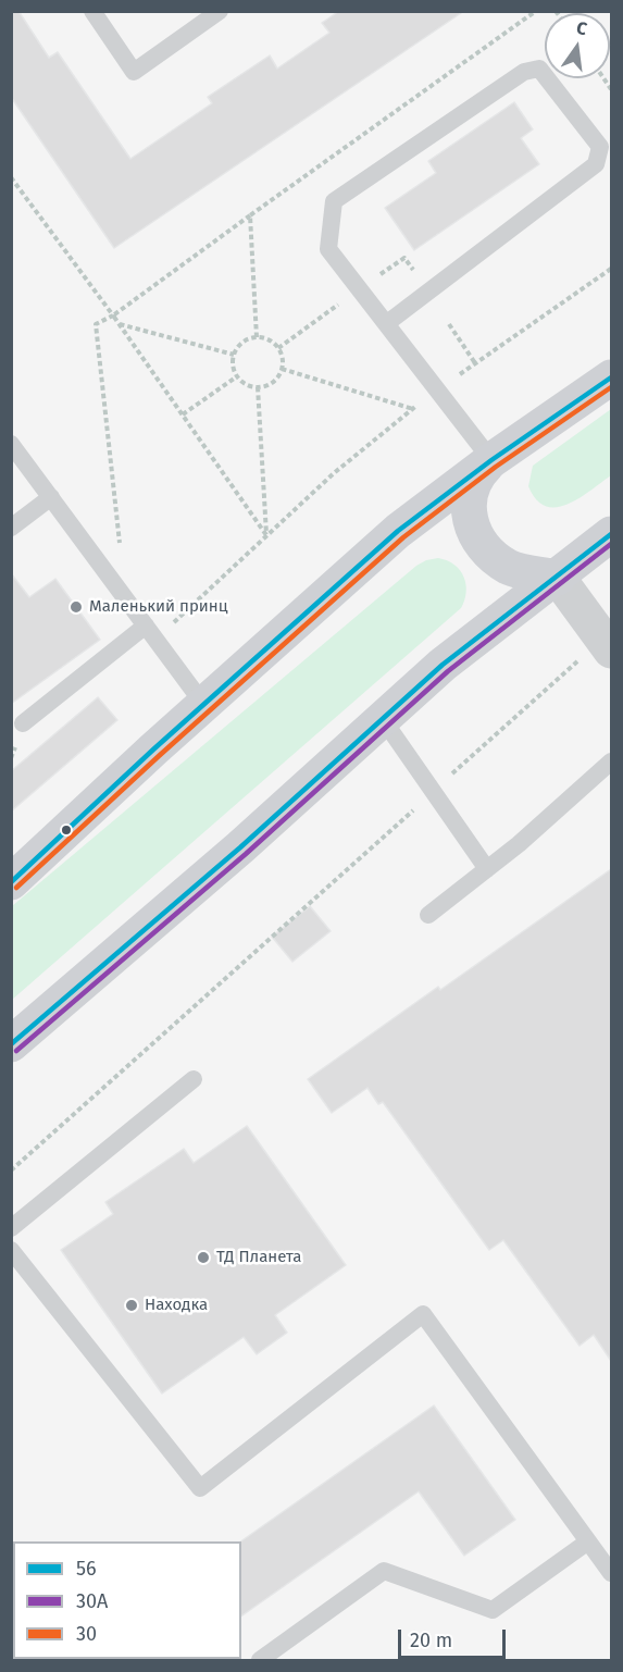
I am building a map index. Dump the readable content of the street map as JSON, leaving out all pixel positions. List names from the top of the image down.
{
  "places": ["Маленький принц", "ТД Планета", "Находка"],
  "lines": ["transit line 56", "transit line 30", "transit line 30А"],
  "legend": ["56", "30А", "30"],
  "scale_bar": "20 m",
  "north": "top"
}
